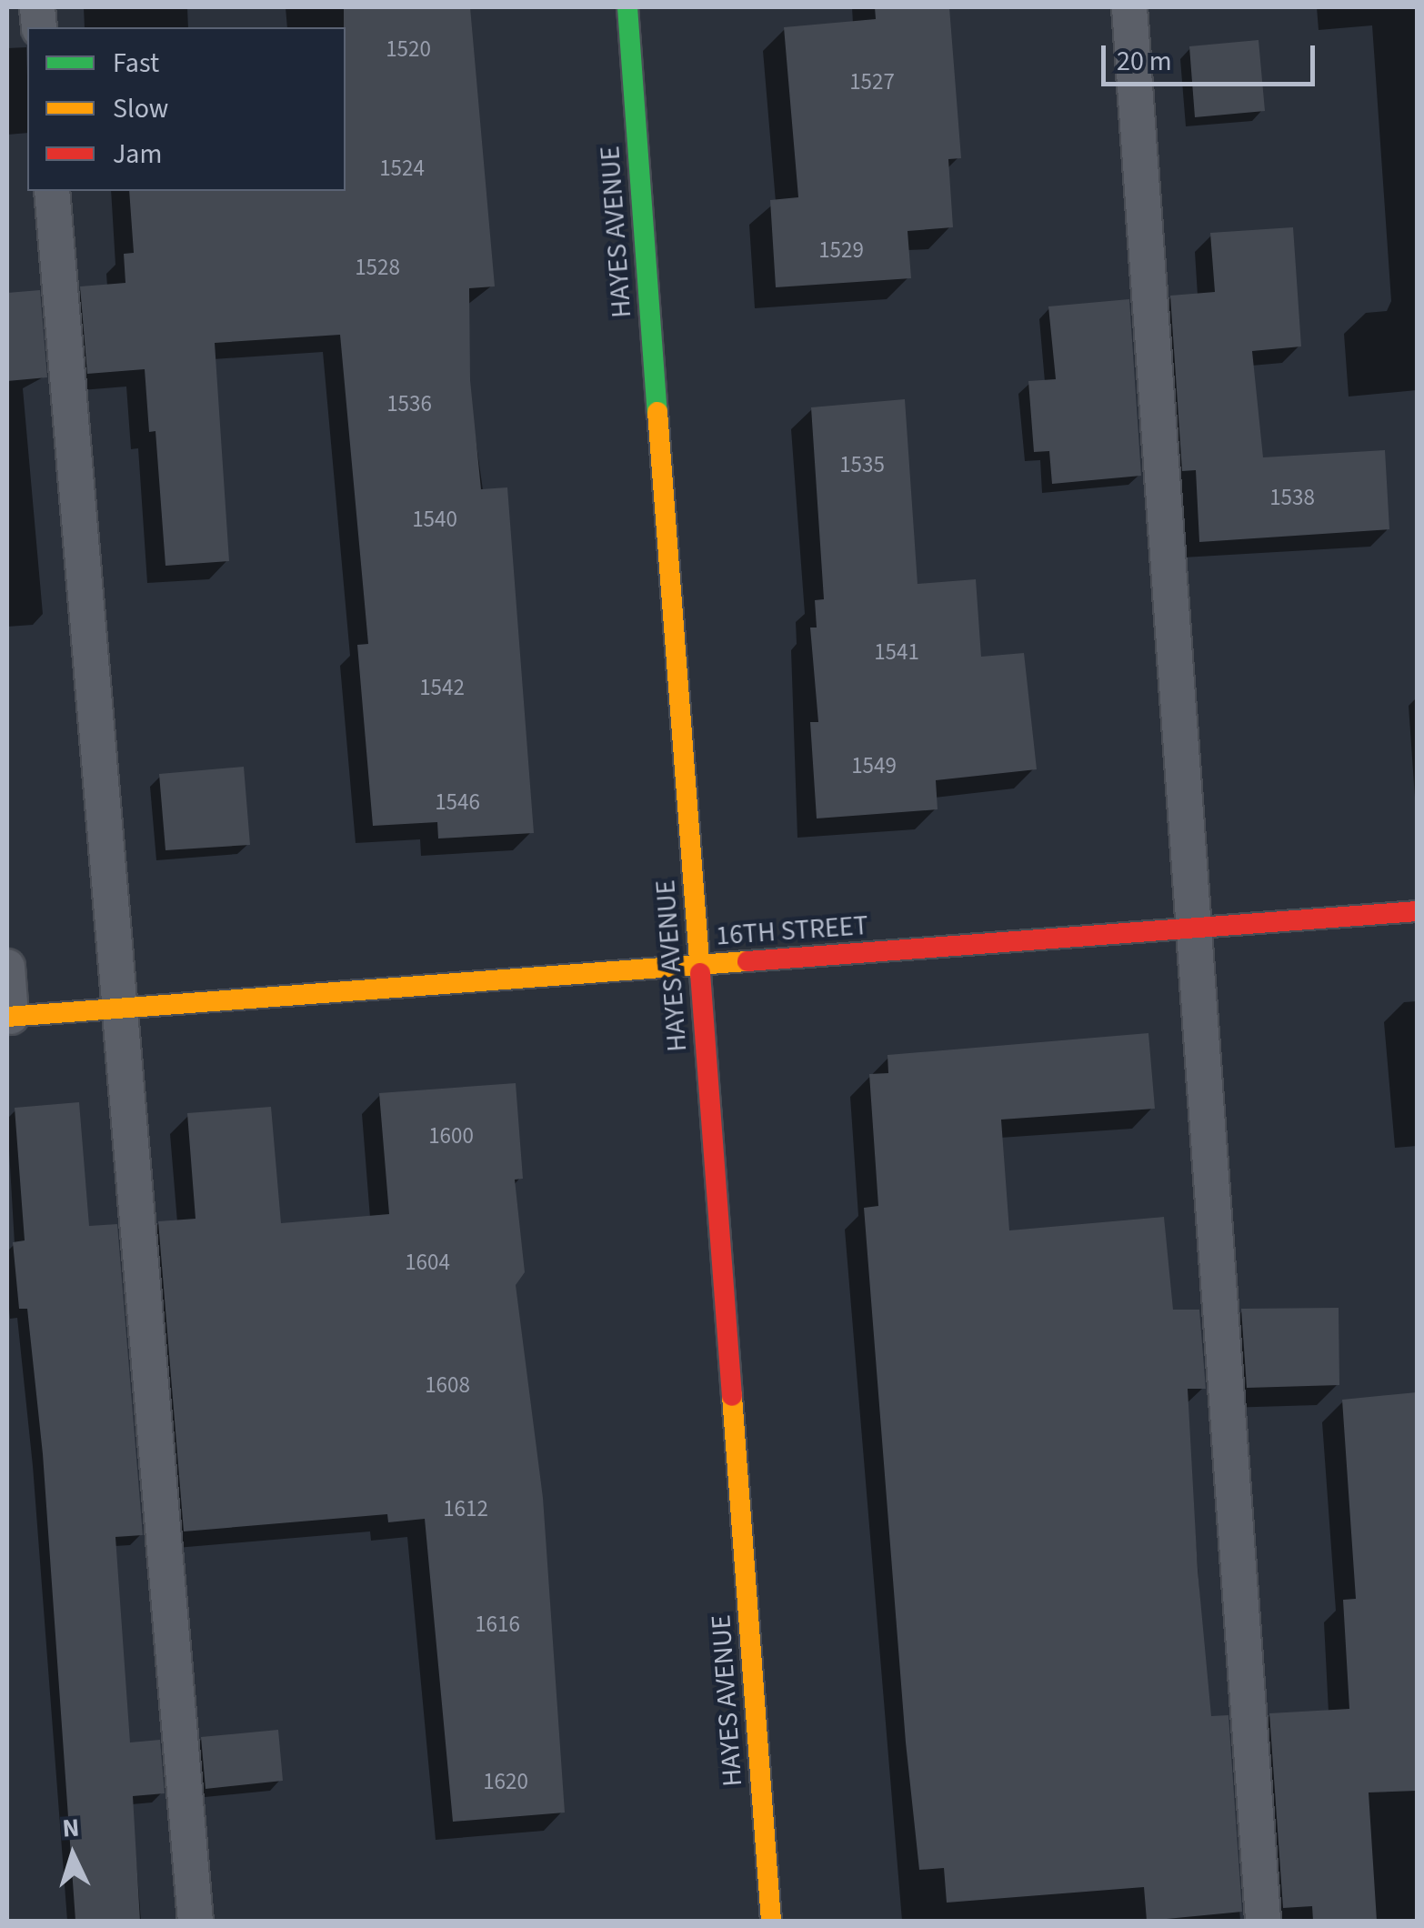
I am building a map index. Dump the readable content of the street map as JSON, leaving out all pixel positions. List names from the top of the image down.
{
  "streets": {
    "street": ["HAYES AVENUE", "16TH STREET"]
  },
  "crossings": [
    ["HAYES AVENUE", "16TH STREET"]
  ],
  "house_numbers": [
    "1520",
    "1527",
    "1524",
    "1529",
    "1528",
    "1536",
    "1535",
    "1538",
    "1540",
    "1541",
    "1542",
    "1549",
    "1546",
    "1600",
    "1604",
    "1608",
    "1612",
    "1616",
    "1620"
  ],
  "legend": ["Fast", "Slow", "Jam"],
  "scale_bar": "20 m",
  "north": "top"
}
